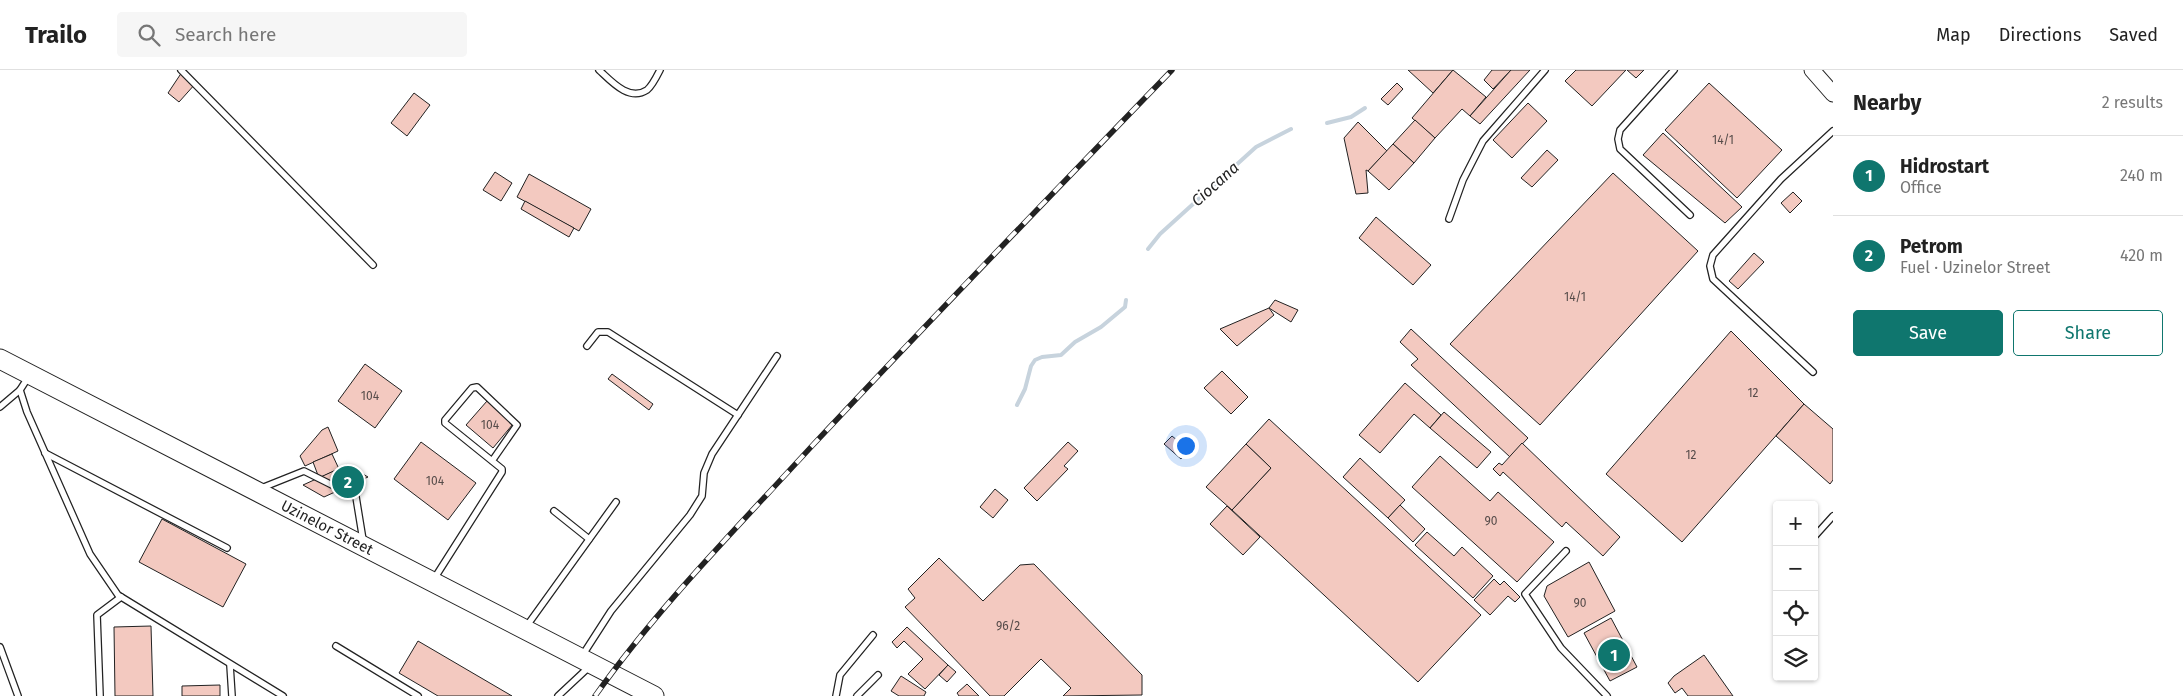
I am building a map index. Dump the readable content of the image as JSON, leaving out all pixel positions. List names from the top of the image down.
{
  "streets": {
    "main road": ["Uzinelor Street"]
  },
  "water": ["Ciocana"],
  "house_numbers": [
    "14/1",
    "14/1",
    "12",
    "104",
    "104",
    "12",
    "104",
    "90",
    "90",
    "96/2"
  ],
  "page": {
    "header": "Trailo",
    "search": "Search here",
    "nav": ["Map", "Directions", "Saved"],
    "heading": ["Nearby", "2 results"],
    "list": [
      {
        "mark": "1",
        "name": "Hidrostart",
        "note": "Office",
        "value": "240 m"
      },
      {
        "mark": "2",
        "name": "Petrom",
        "note": "Fuel · Uzinelor Street",
        "value": "420 m"
      }
    ],
    "buttons": ["Save", "Share"],
    "pins": ["2", "1"],
    "map_buttons": ["+", "−"]
  }
}
